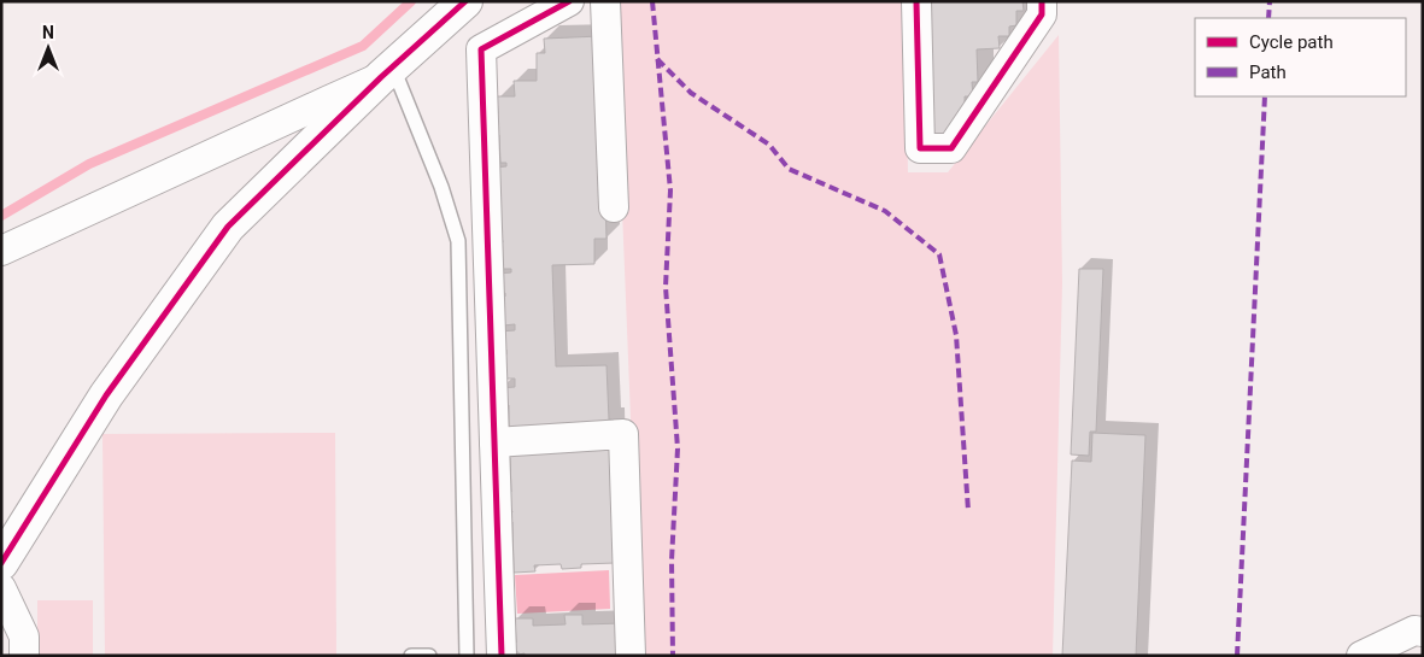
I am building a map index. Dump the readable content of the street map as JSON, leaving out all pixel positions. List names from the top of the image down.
{
  "legend": ["Cycle path", "Path"],
  "north": "top"
}
